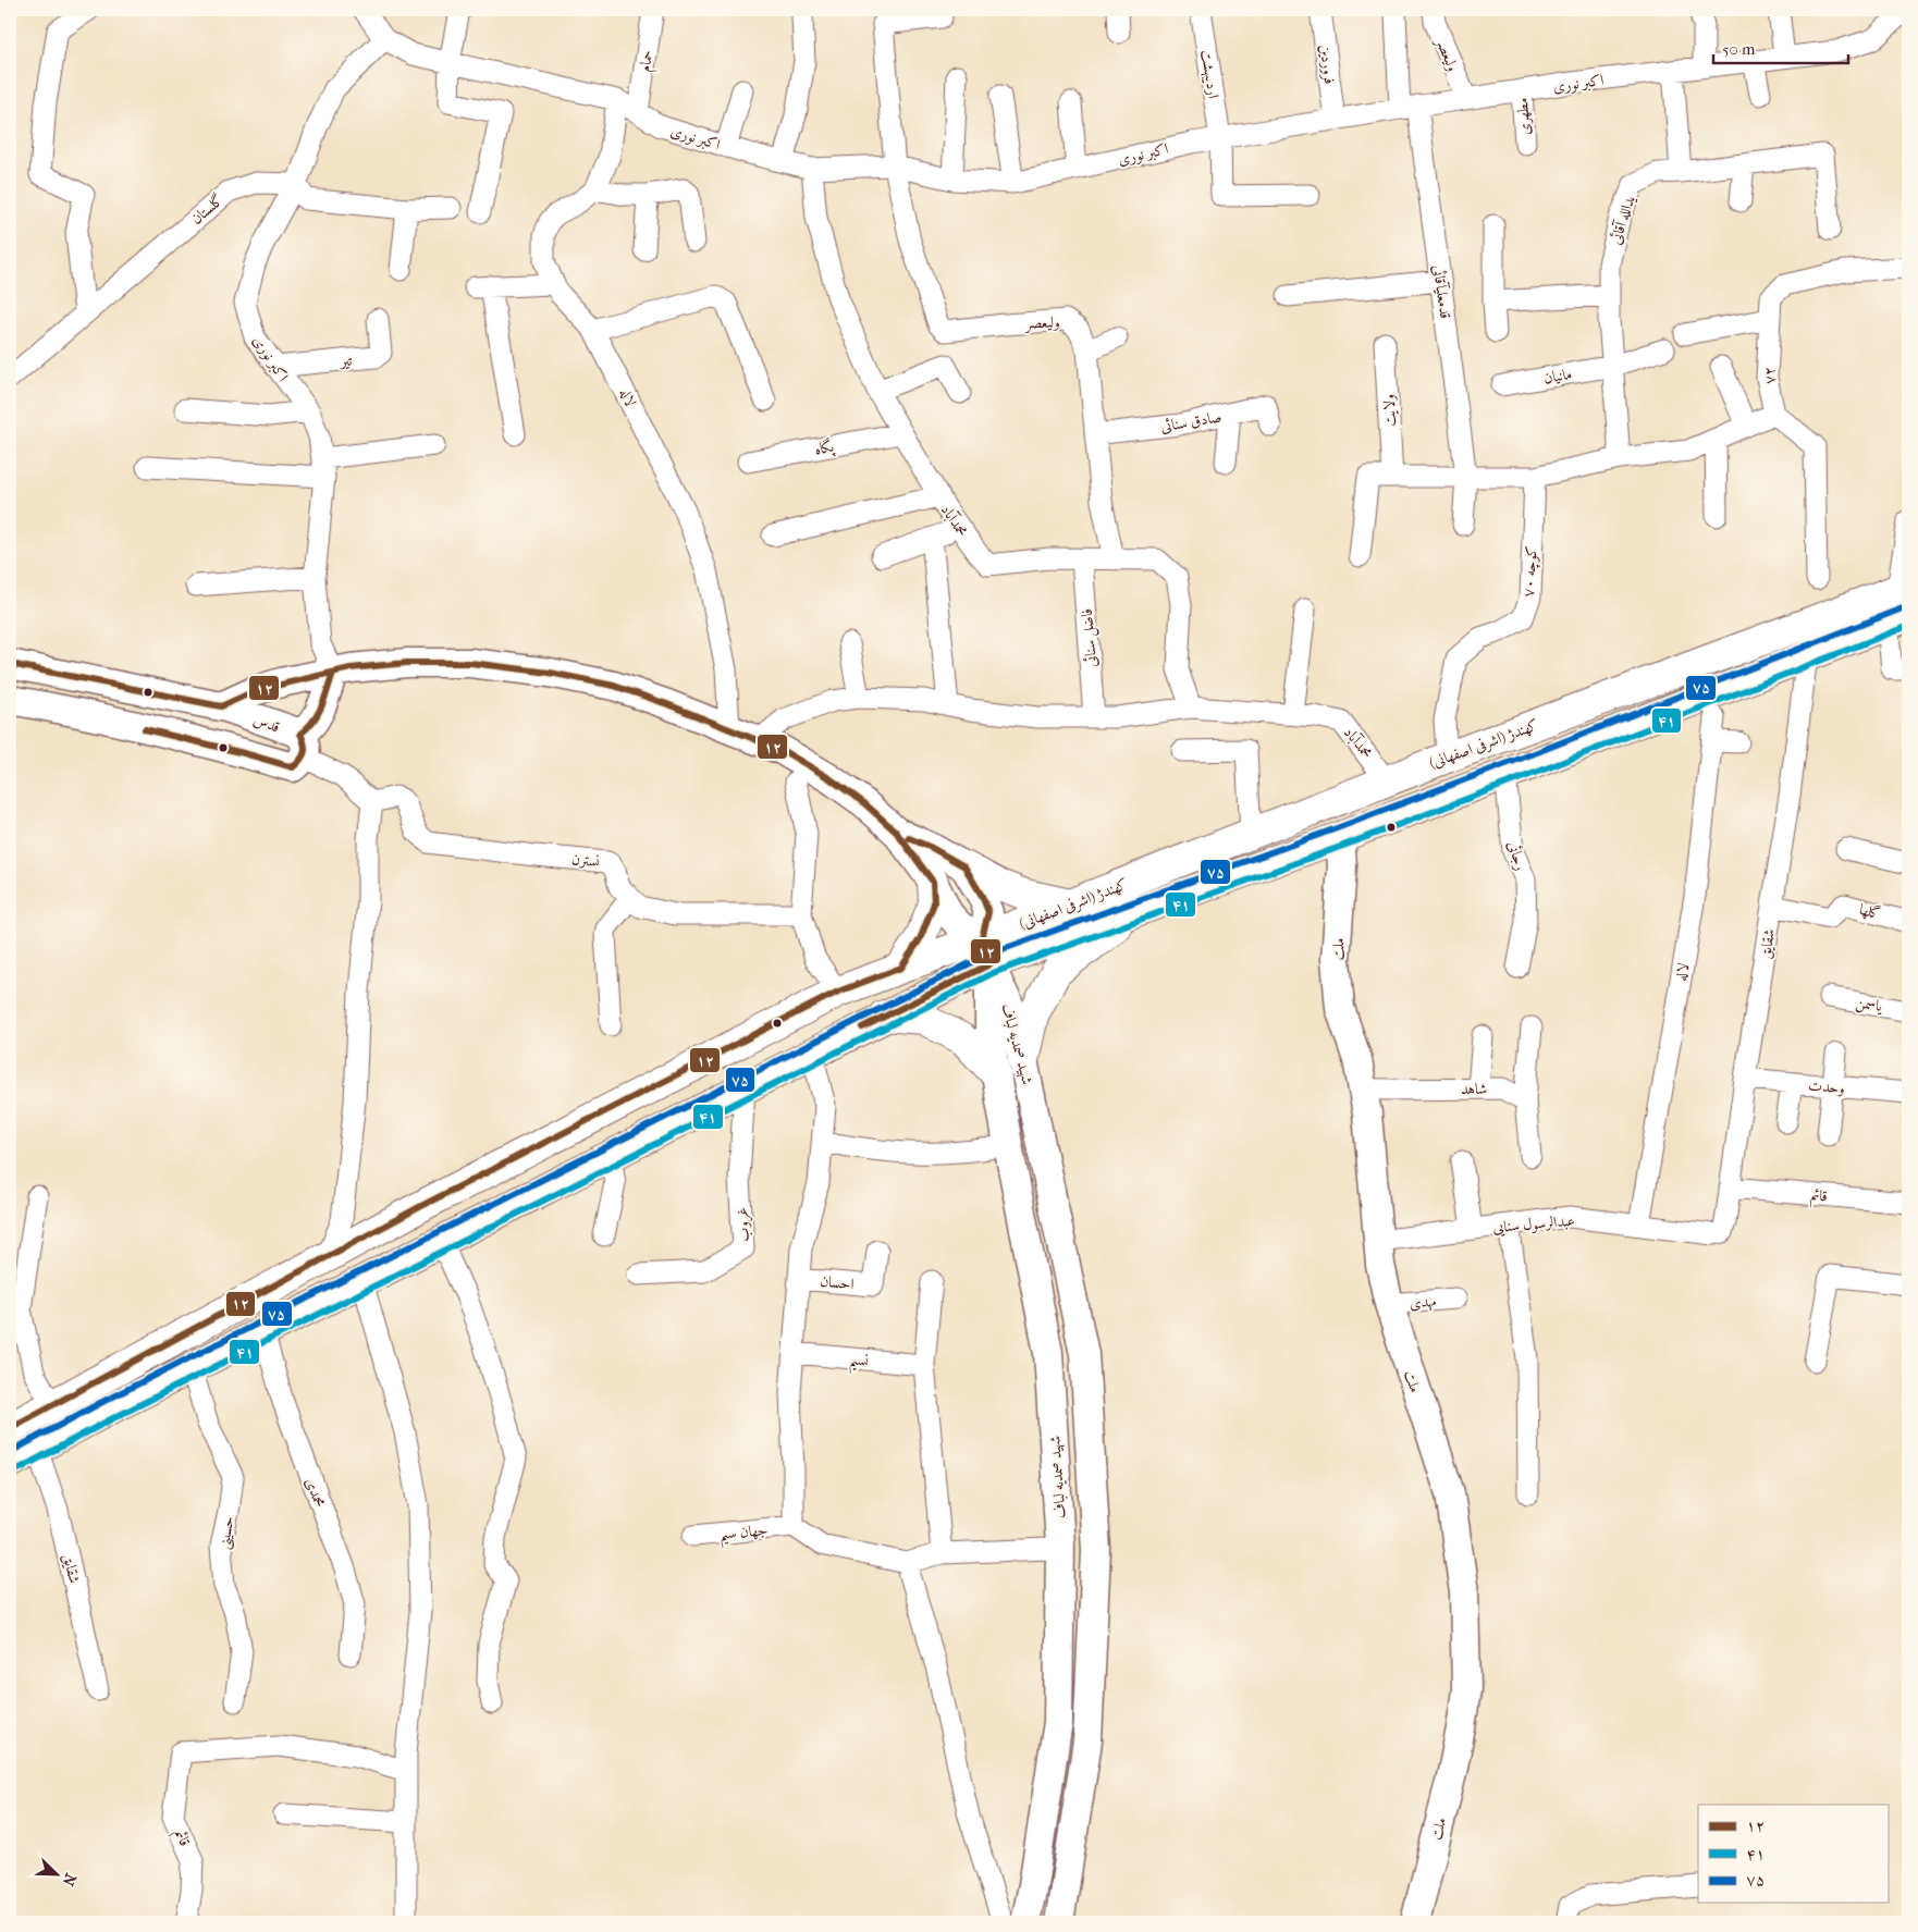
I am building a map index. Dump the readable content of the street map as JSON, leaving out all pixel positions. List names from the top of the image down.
{
  "streets": {
    "main road": [
      "قدس",
      "کهندژ (اشرفی اصفهانی)",
      "ملت",
      "شهید صمدیه لباف"
    ],
    "street": [
      "ولیعصر",
      "حمام",
      "فروردین",
      "اردیبهشت",
      "اکبر نوری",
      "مطهری",
      "گلستان",
      "یدالله آقائی",
      "قدمعلیآقائی",
      "تیر",
      "مانیان",
      "۷۲",
      "لاله",
      "ولایت",
      "صادق سنائی",
      "پگاه",
      "محمدآباد",
      "کوچه ۷۰",
      "فاضل سنائی",
      "رجائی",
      "نسترن",
      "گلها",
      "شقایق",
      "یاسمن",
      "وحدت",
      "شاهد",
      "قائم",
      "عبدالرسول سنایی",
      "غروب",
      "احسان",
      "مهدی",
      "نسیم",
      "محمدی",
      "جهان سیم",
      "حسینی"
    ]
  },
  "crossings": [
    ["ولیعصر", "اکبر نوری"],
    ["ولیعصر", "صادق سنائی"],
    ["ولیعصر", "محمدآباد"],
    ["حمام", "اکبر نوری"],
    ["فروردین", "اکبر نوری"],
    ["اردیبهشت", "اکبر نوری"],
    ["اکبر نوری", "مطهری"],
    ["اکبر نوری", "گلستان"],
    ["اکبر نوری", "قدمعلیآقائی"],
    ["اکبر نوری", "تیر"],
    ["اکبر نوری", "لاله"],
    ["اکبر نوری", "محمدآباد"],
    ["یدالله آقائی", "مانیان"],
    ["لاله", "عبدالرسول سنایی"],
    ["پگاه", "محمدآباد"],
    ["محمدآباد", "فاضل سنائی"],
    ["محمدآباد", "کهندژ (اشرفی اصفهانی)"],
    ["کوچه ۷۰", "کهندژ (اشرفی اصفهانی)"],
    ["کهندژ (اشرفی اصفهانی)", "رجائی"],
    ["کهندژ (اشرفی اصفهانی)", "شقایق"],
    ["کهندژ (اشرفی اصفهانی)", "ملت"],
    ["کهندژ (اشرفی اصفهانی)", "شهید صمدیه لباف"],
    ["کهندژ (اشرفی اصفهانی)", "غروب"],
    ["کهندژ (اشرفی اصفهانی)", "محمدی"],
    ["کهندژ (اشرفی اصفهانی)", "حسینی"],
    ["گلها", "شقایق"],
    ["شقایق", "وحدت"],
    ["شقایق", "قائم"],
    ["شقایق", "عبدالرسول سنایی"],
    ["ملت", "شاهد"],
    ["ملت", "عبدالرسول سنایی"],
    ["ملت", "مهدی"]
  ],
  "lines": ["transit line ۷۵", "transit line ۴۱", "transit line ۱۲"],
  "legend": ["۱۲", "۴۱", "۷۵"],
  "scale_bar": "50 m",
  "north": "bottom right"
}
